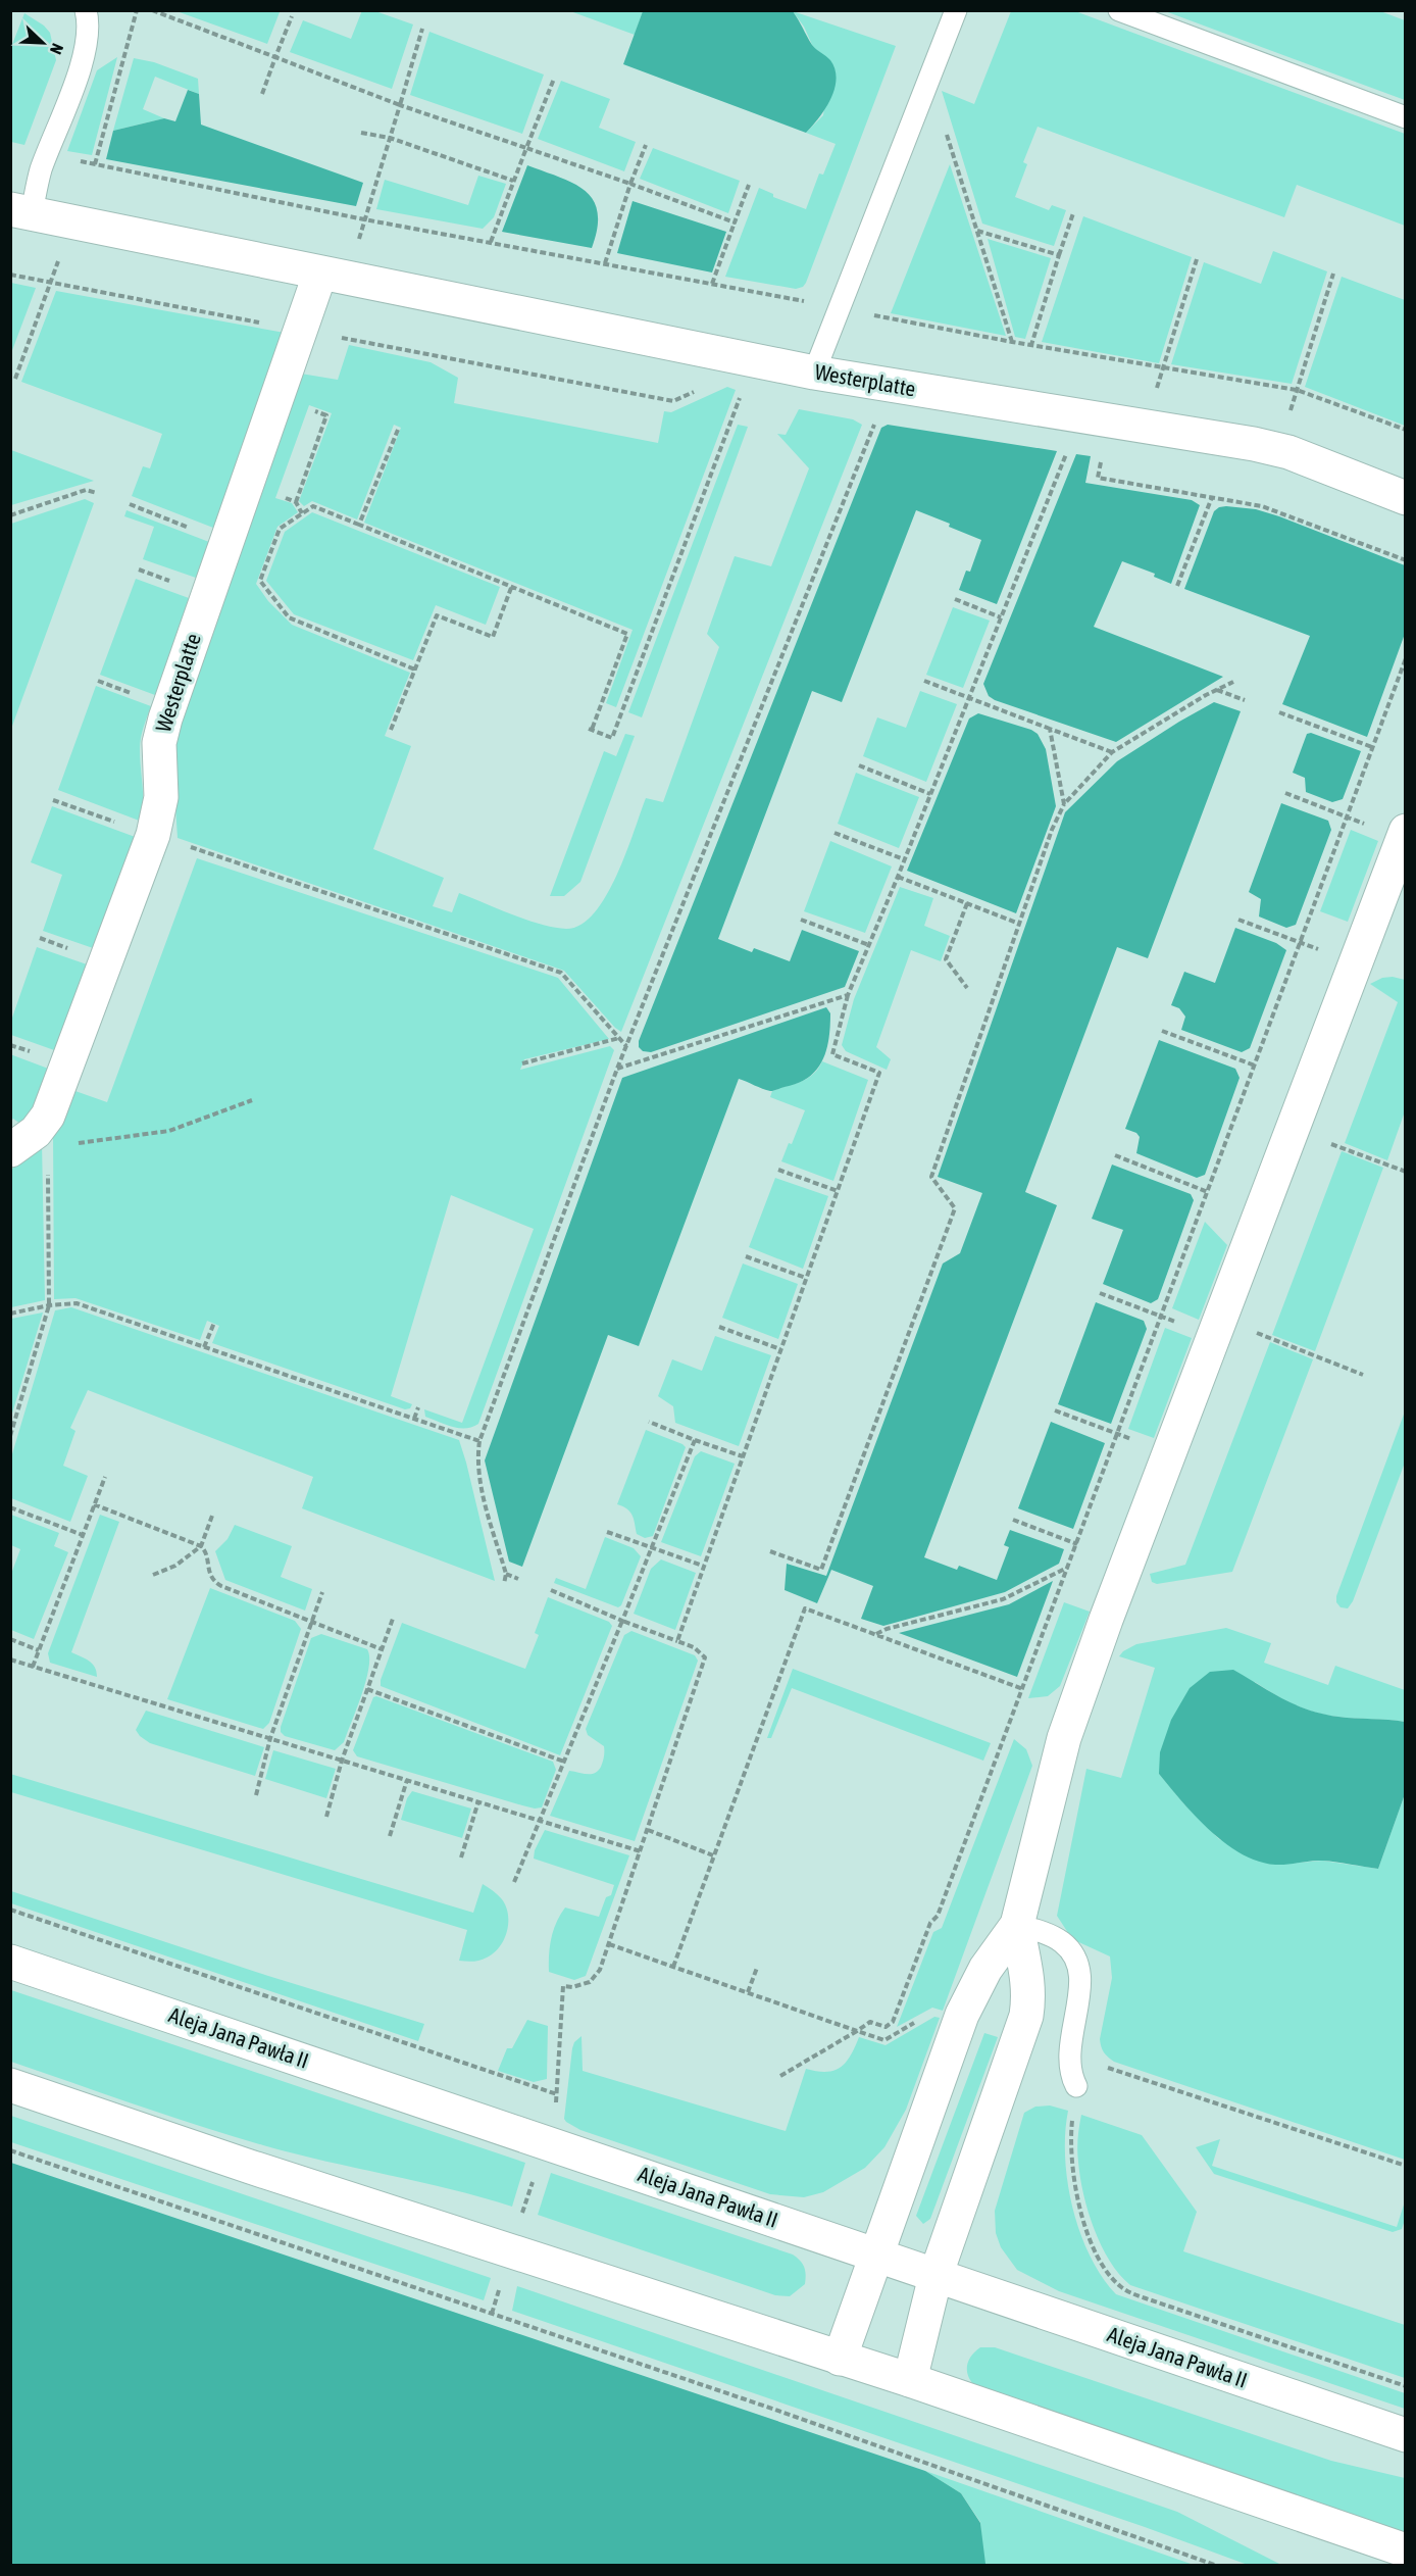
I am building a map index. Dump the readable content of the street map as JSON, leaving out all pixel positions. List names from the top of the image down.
{
  "streets": {
    "street": ["Westerplatte", "Aleja Jana Pawła II"]
  },
  "north": "bottom right"
}
